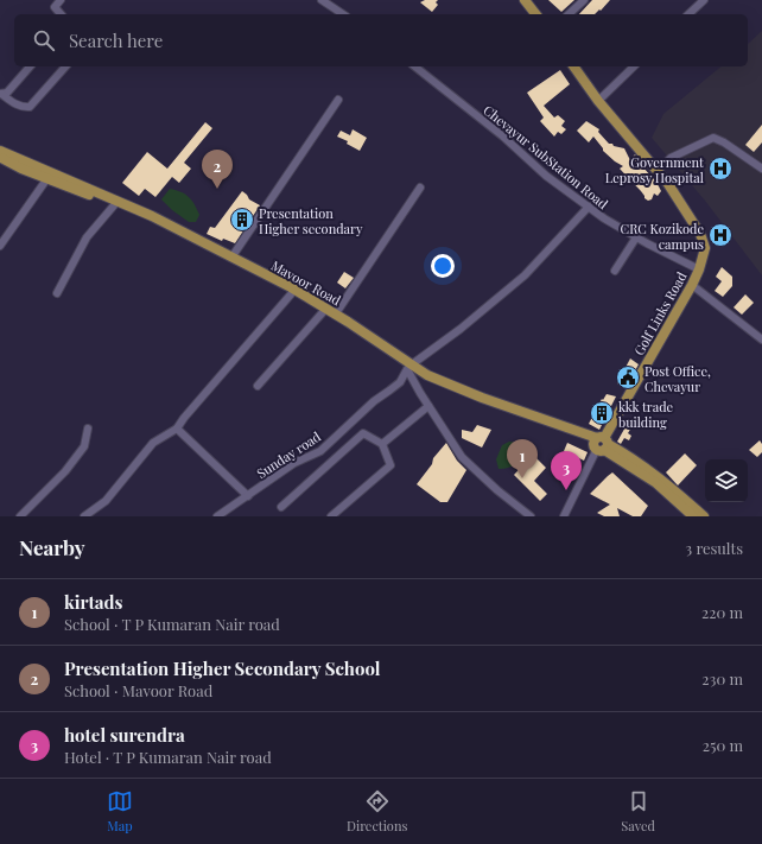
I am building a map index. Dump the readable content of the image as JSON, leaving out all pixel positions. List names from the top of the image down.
{
  "streets": {
    "main road": ["Mavoor Road", "Golf Links Road"],
    "street": ["Chevayur SubStation Road", "Sunday road"]
  },
  "crossings": [
    ["Chevayur SubStation Road", "Golf Links Road"],
    ["Chevayur SubStation Road", "Sunday road"],
    ["Mavoor Road", "Golf Links Road"],
    ["Mavoor Road", "Sunday road"]
  ],
  "places": {
    "hospital": ["Government Leprosy Hospital", "CRC Kozikode campus"],
    "building": ["Presentation Higher secondary", "kkk trade building"],
    "public building": ["Post Office, Chevayur"]
  },
  "page": {
    "search": "Search here",
    "pins": ["2", "1", "3"],
    "heading": ["Nearby", "3 results"],
    "list": [
      {
        "mark": "1",
        "name": "kirtads",
        "note": "School · T P Kumaran Nair road",
        "value": "220 m"
      },
      {
        "mark": "2",
        "name": "Presentation Higher Secondary School",
        "note": "School · Mavoor Road",
        "value": "230 m"
      },
      {
        "mark": "3",
        "name": "hotel surendra",
        "note": "Hotel · T P Kumaran Nair road",
        "value": "250 m"
      }
    ],
    "nav": ["Map", "Directions", "Saved"]
  }
}
